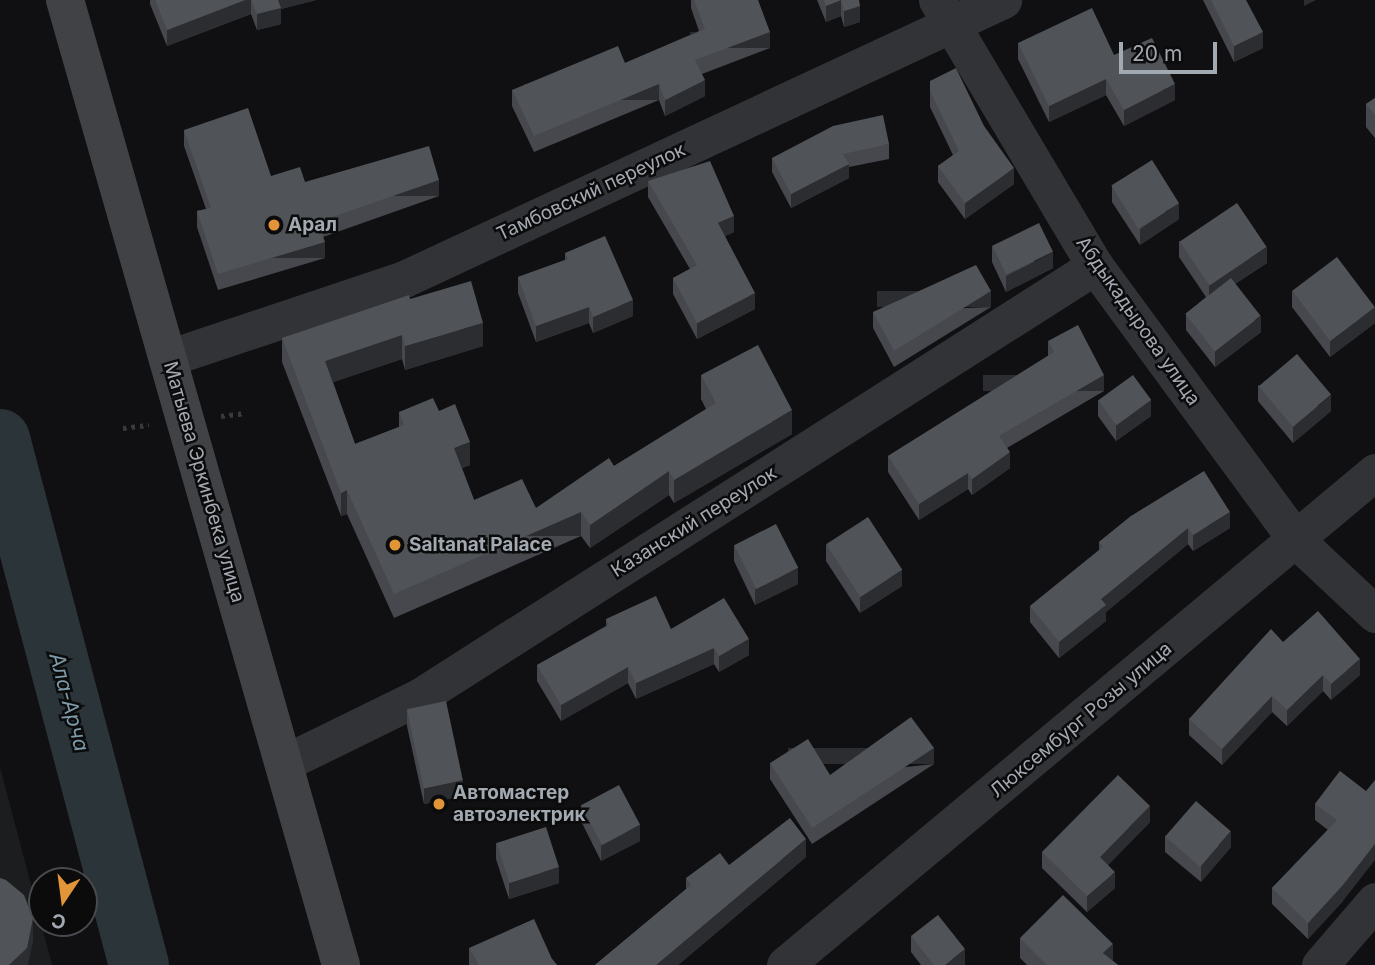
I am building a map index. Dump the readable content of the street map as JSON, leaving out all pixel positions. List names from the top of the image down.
{
  "streets": {
    "main road": ["Матыева Эркинбека улица"],
    "street": [
      "Тамбовский переулок",
      "Абдыкадырова улица",
      "Казанский переулок",
      "Люксембург Розы улица"
    ]
  },
  "crossings": [
    ["Тамбовский переулок", "Абдыкадырова улица"],
    ["Тамбовский переулок", "Матыева Эркинбека улица"],
    ["Абдыкадырова улица", "Казанский переулок"],
    ["Абдыкадырова улица", "Люксембург Розы улица"],
    ["Матыева Эркинбека улица", "Казанский переулок"]
  ],
  "water": ["Ала-Арча"],
  "places": ["Арал", "Saltanat Palace", "Автомастер автоэлектрик"],
  "scale_bar": "20 m",
  "north": "bottom"
}
